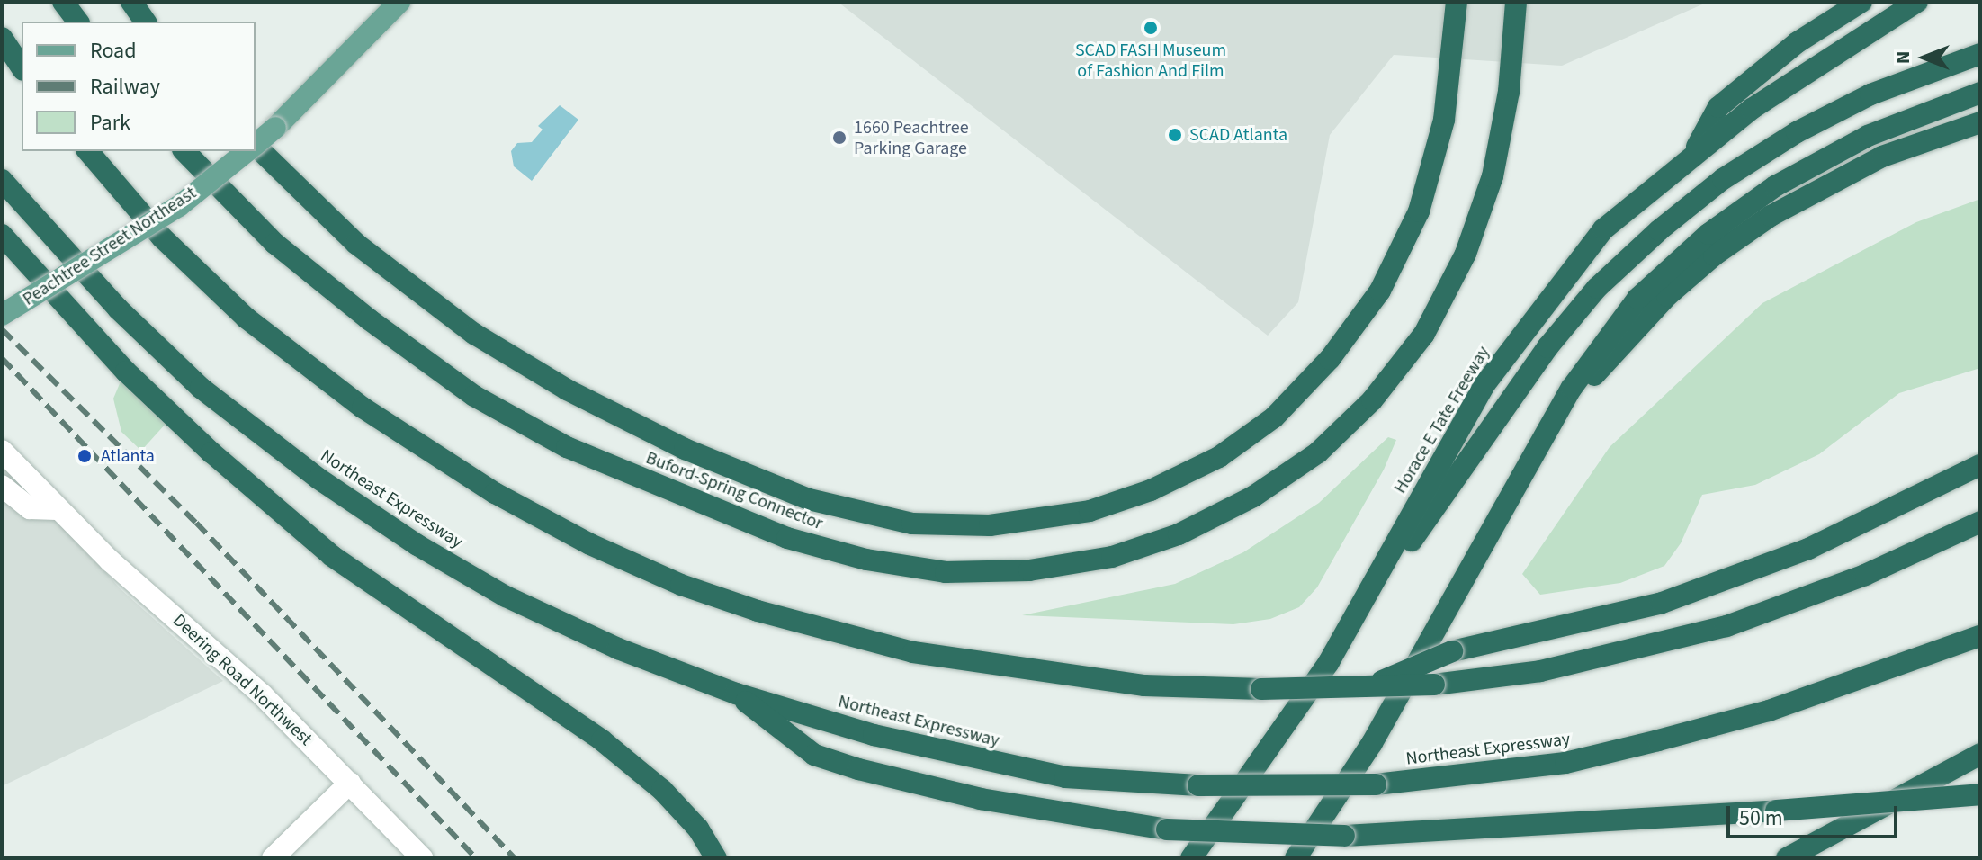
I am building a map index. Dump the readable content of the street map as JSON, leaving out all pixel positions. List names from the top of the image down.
{
  "streets": {
    "highway": ["Horace E Tate Freeway", "Buford-Spring Connector", "Northeast Expressway"],
    "main road": ["Peachtree Street Northeast"],
    "street": ["Deering Road Northwest"]
  },
  "places": [
    "SCAD FASH Museum of Fashion And Film",
    "SCAD Atlanta",
    "1660 Peachtree Parking Garage",
    "Atlanta"
  ],
  "legend": ["Road", "Railway", "Park"],
  "scale_bar": "50 m",
  "north": "left"
}
